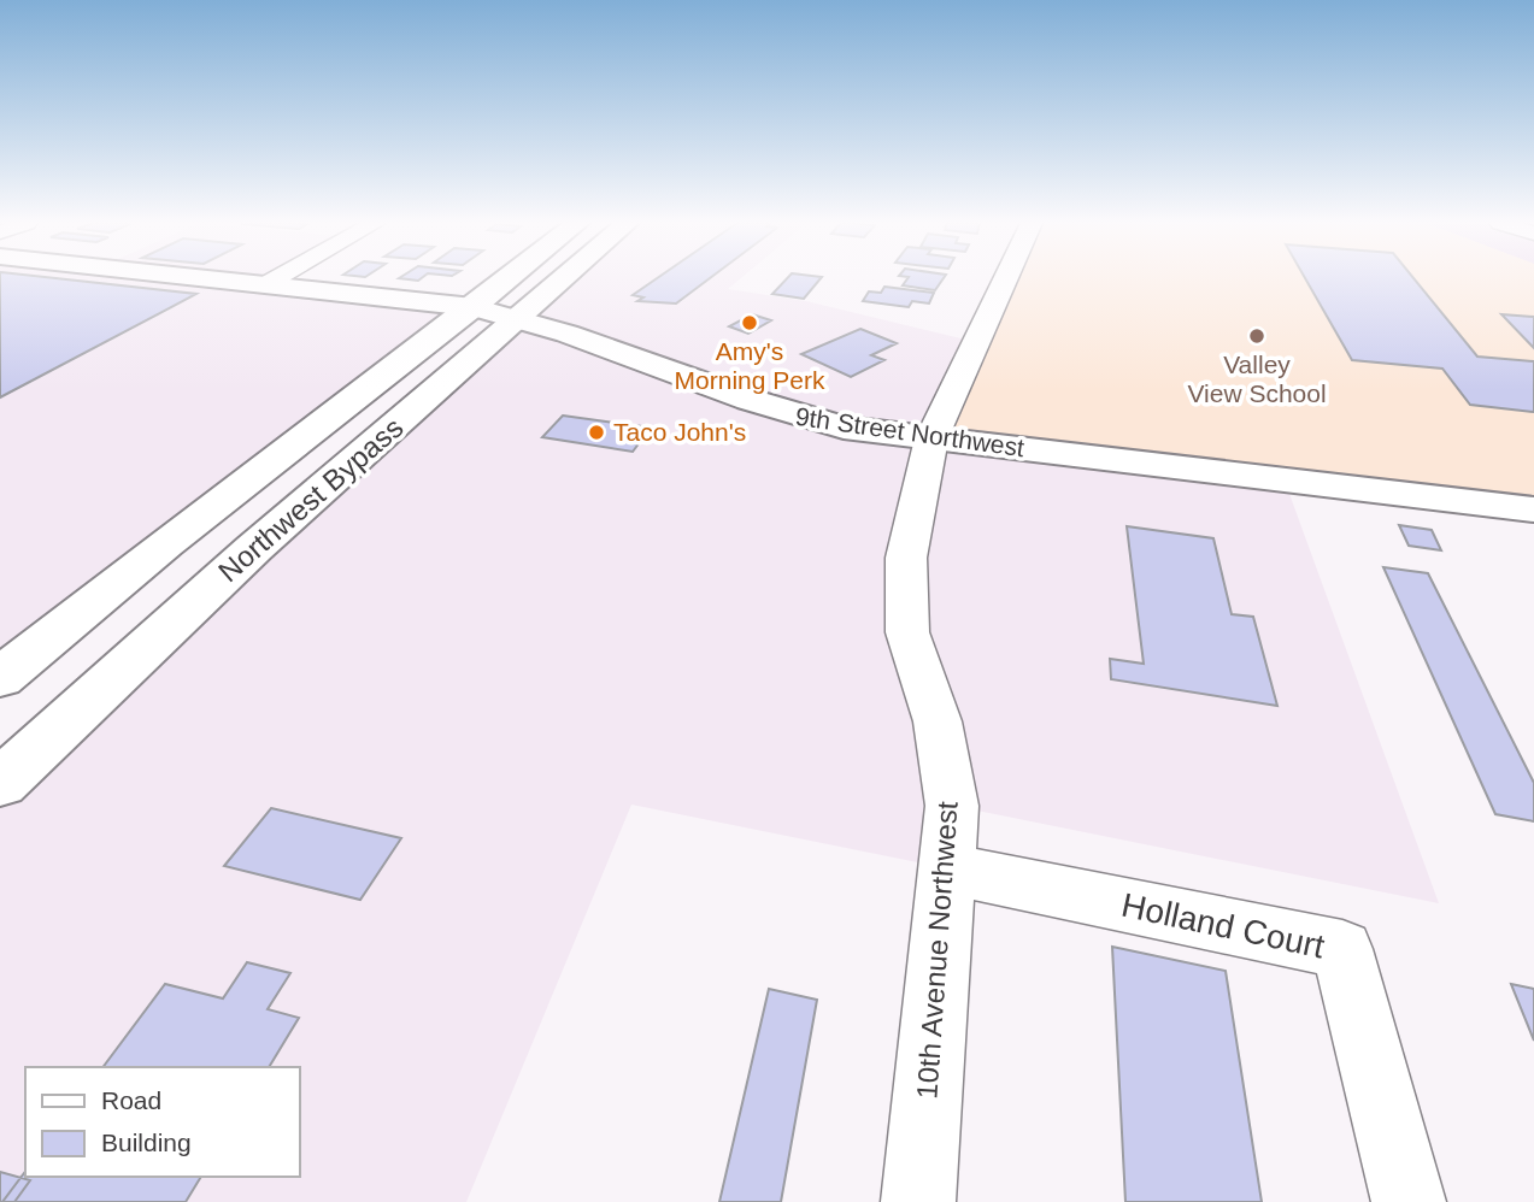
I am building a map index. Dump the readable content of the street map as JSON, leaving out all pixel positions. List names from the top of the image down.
{
  "streets": {
    "main road": ["9th Street Northwest", "Northwest Bypass"],
    "street": ["Holland Court", "10th Avenue Northwest"]
  },
  "crossings": [
    ["9th Street Northwest", "Northwest Bypass"],
    ["9th Street Northwest", "10th Avenue Northwest"],
    ["Holland Court", "10th Avenue Northwest"]
  ],
  "places": ["Amy's Morning Perk", "Valley View School", "Taco John's"],
  "legend": ["Road", "Building"]
}
